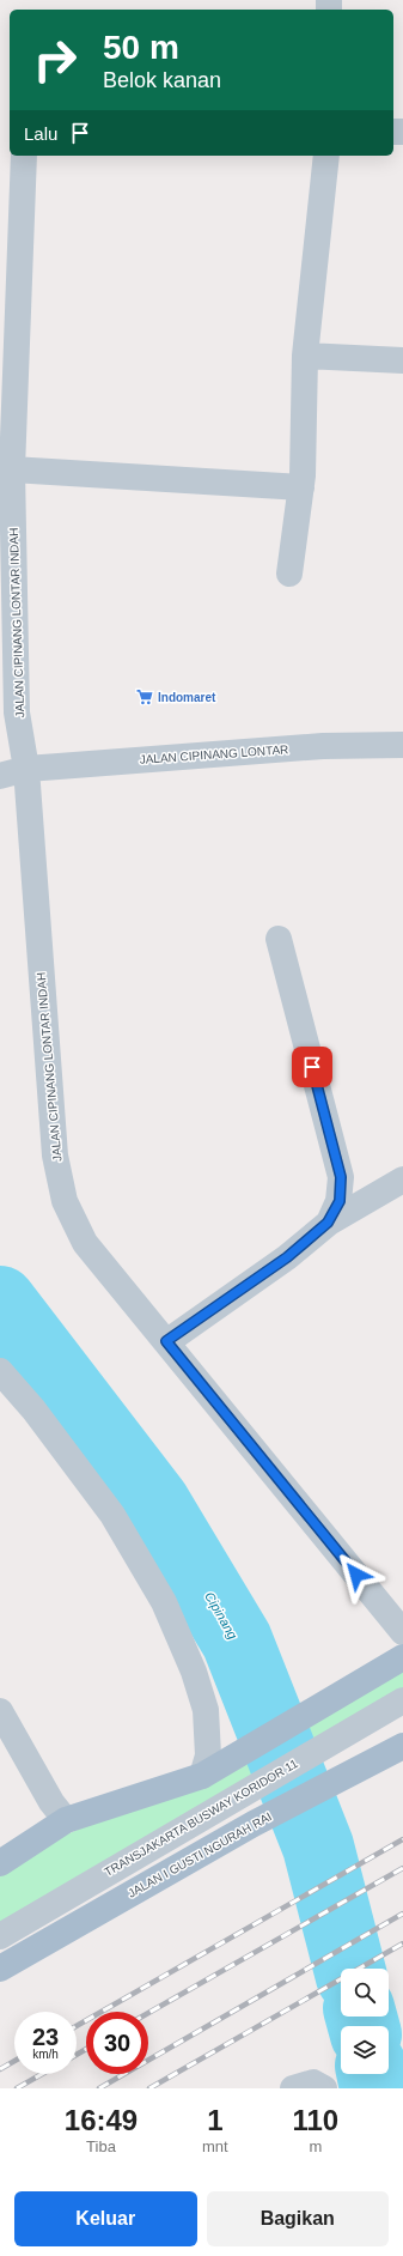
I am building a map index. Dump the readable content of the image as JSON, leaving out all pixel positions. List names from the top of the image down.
{
  "streets": {
    "main road": ["JALAN I GUSTI NGURAH RAI"],
    "street": ["JALAN CIPINANG LONTAR INDAH", "JALAN CIPINANG LONTAR", "TRANSJAKARTA BUSWAY KORIDOR 11"]
  },
  "crossings": [
    ["JALAN CIPINANG LONTAR INDAH", "JALAN CIPINANG LONTAR"]
  ],
  "water": ["Cipinang"],
  "places": {
    "supermarket": ["Indomaret"]
  },
  "page": {
    "turn": ["50 m", "Belok kanan"],
    "then": "Lalu",
    "speed": "23 km/h",
    "limit": "30",
    "eta": [
      "16:49",
      "Tiba",
      "1",
      "mnt",
      "110",
      "m"
    ],
    "buttons": ["Keluar", "Bagikan"]
  }
}
